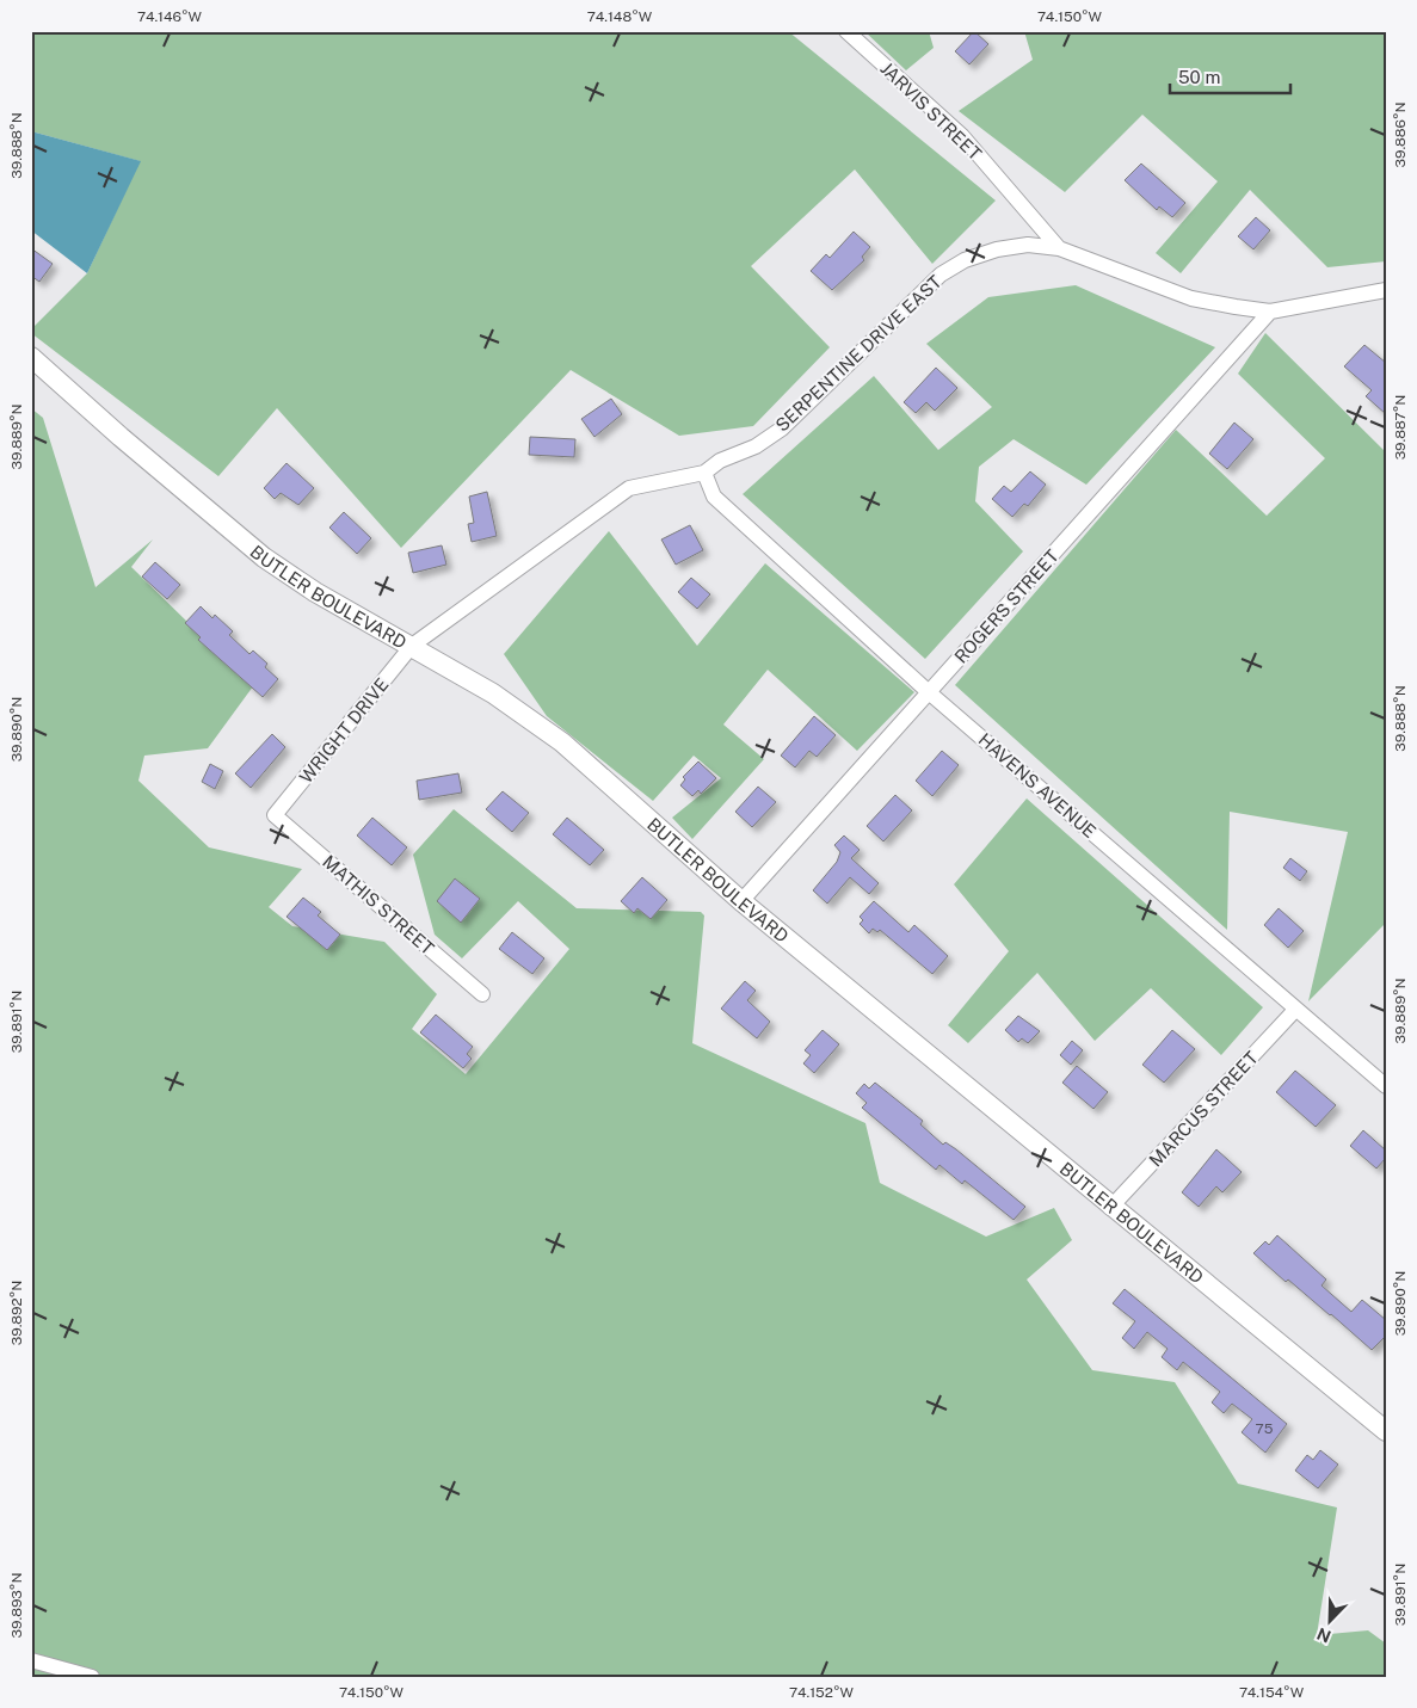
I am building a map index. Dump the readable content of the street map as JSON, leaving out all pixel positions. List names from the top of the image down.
{
  "streets": {
    "street": [
      "JARVIS STREET",
      "SERPENTINE DRIVE EAST",
      "BUTLER BOULEVARD",
      "ROGERS STREET",
      "WRIGHT DRIVE",
      "HAVENS AVENUE",
      "MATHIS STREET",
      "MARCUS STREET"
    ]
  },
  "crossings": [
    ["JARVIS STREET", "SERPENTINE DRIVE EAST"],
    ["SERPENTINE DRIVE EAST", "BUTLER BOULEVARD"],
    ["SERPENTINE DRIVE EAST", "ROGERS STREET"],
    ["SERPENTINE DRIVE EAST", "WRIGHT DRIVE"],
    ["SERPENTINE DRIVE EAST", "HAVENS AVENUE"],
    ["BUTLER BOULEVARD", "ROGERS STREET"],
    ["BUTLER BOULEVARD", "WRIGHT DRIVE"],
    ["BUTLER BOULEVARD", "MARCUS STREET"],
    ["ROGERS STREET", "HAVENS AVENUE"],
    ["WRIGHT DRIVE", "MATHIS STREET"],
    ["HAVENS AVENUE", "MARCUS STREET"]
  ],
  "house_numbers": ["75"],
  "scale_bar": "50 m",
  "north": "bottom left",
  "coordinates": [
    "74.146°W",
    "74.148°W",
    "74.150°W",
    "39.886°N",
    "39.888°N",
    "39.887°N",
    "39.889°N",
    "39.890°N",
    "39.891°N",
    "39.892°N",
    "39.893°N",
    "74.152°W",
    "74.154°W"
  ]
}
